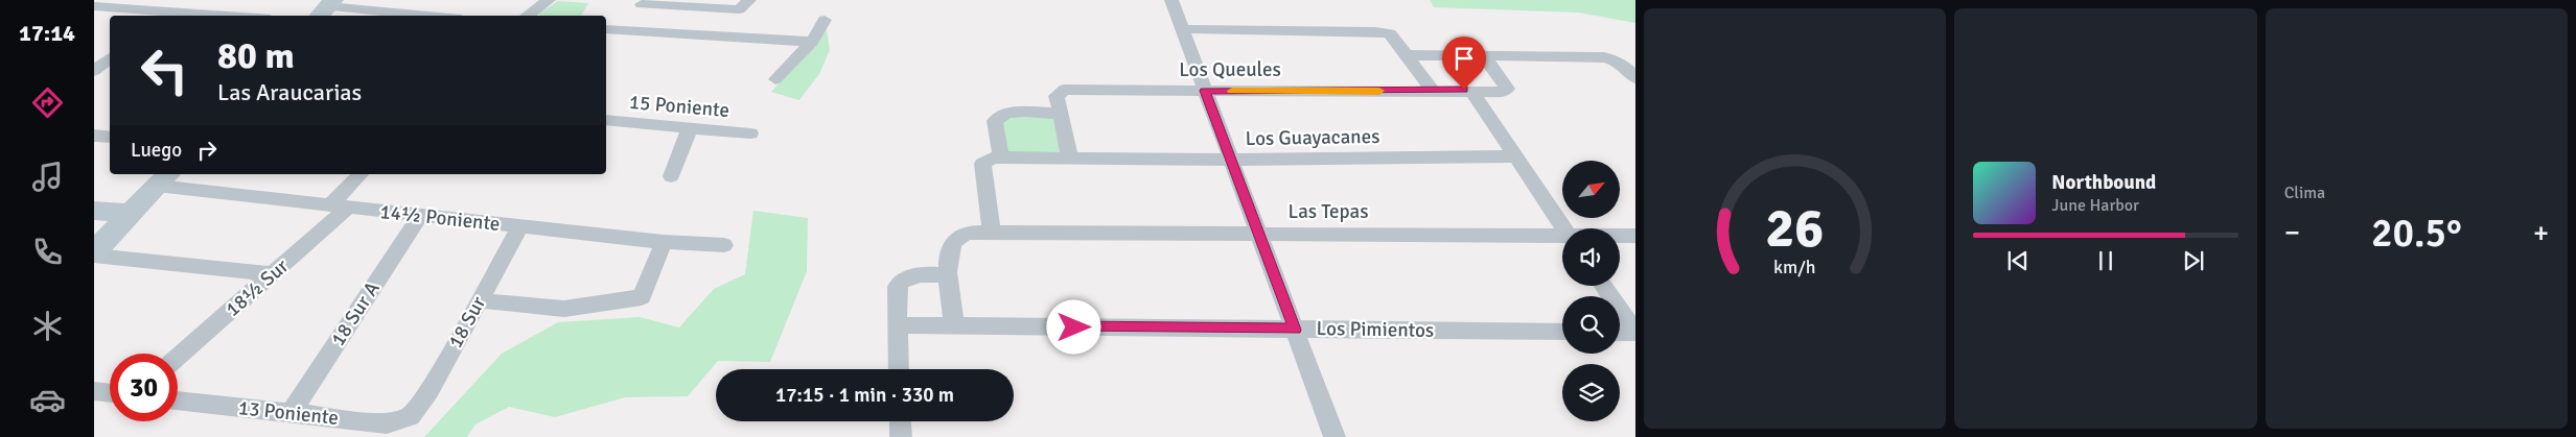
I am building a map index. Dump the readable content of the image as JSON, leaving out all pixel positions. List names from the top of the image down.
{
  "streets": {
    "street": [
      "Los Queules",
      "15 Poniente",
      "Los Guayacanes",
      "Las Tepas",
      "14½ Poniente",
      "18½ Sur",
      "18 Sur A",
      "18 Sur",
      "Los Pimientos",
      "13 Poniente"
    ]
  },
  "crossings": [
    ["Los Queules", "Los Guayacanes"],
    ["14½ Poniente", "18½ Sur"],
    ["14½ Poniente", "18 Sur A"],
    ["14½ Poniente", "18 Sur"],
    ["18 Sur A", "13 Poniente"],
    ["18 Sur", "13 Poniente"]
  ],
  "north": "top right",
  "page": {
    "tabs": "17:14",
    "tile": "Clima",
    "turn": ["80 m", "Las Araucarias"],
    "then": "Luego",
    "song": ["Northbound", "June Harbor"],
    "heat": ["−", "20.5°", "+"],
    "limit": "30",
    "trip": "17:15 · 1 min · 330 m",
    "gauge": ["26", "km/h"]
  }
}
